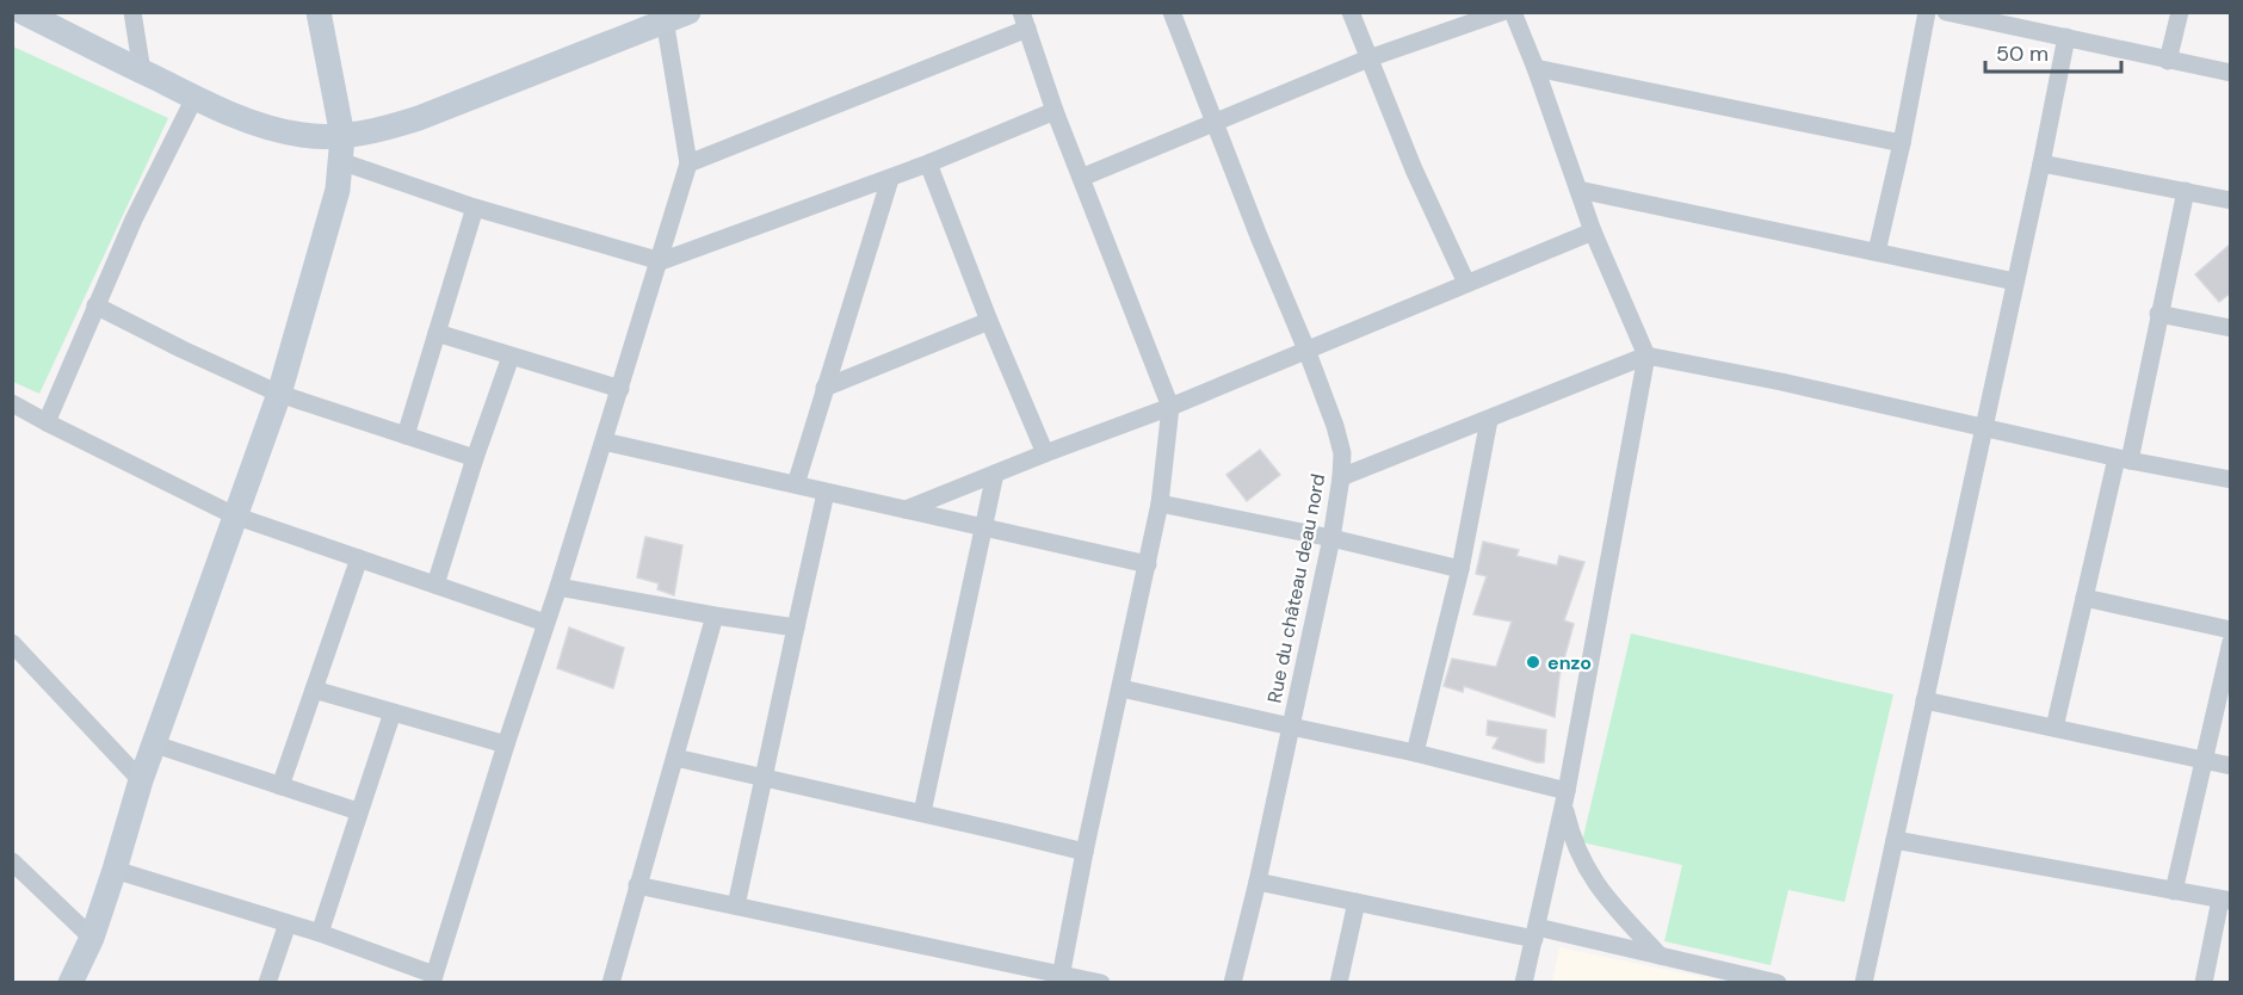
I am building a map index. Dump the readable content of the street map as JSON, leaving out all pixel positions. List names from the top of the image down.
{
  "streets": {
    "street": ["Rue du château deau nord"]
  },
  "places": ["enzo"],
  "scale_bar": "50 m"
}
